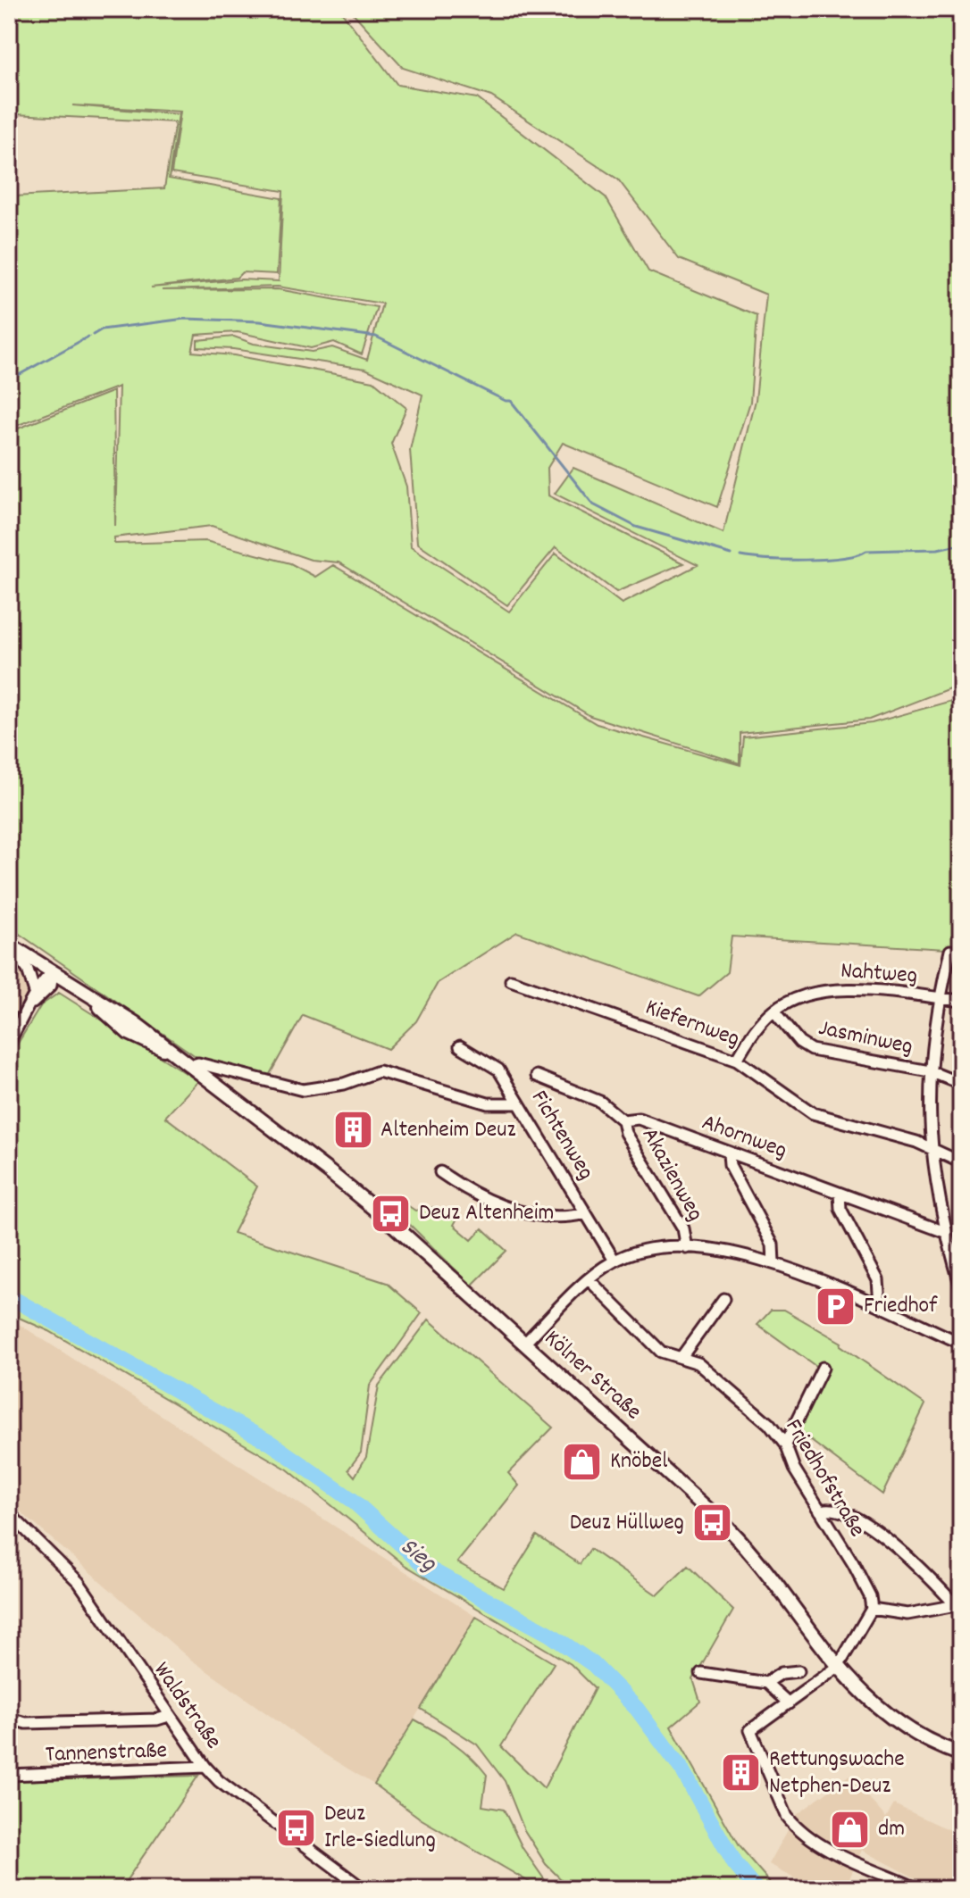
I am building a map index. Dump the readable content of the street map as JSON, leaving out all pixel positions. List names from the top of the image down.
{
  "streets": {
    "main road": ["Kölner Straße"],
    "street": [
      "Nahtweg",
      "Kiefernweg",
      "Jasminweg",
      "Fichtenweg",
      "Ahornweg",
      "Akazienweg",
      "Friedhofstraße",
      "Waldstraße",
      "Tannenstraße"
    ]
  },
  "crossings": [
    ["Nahtweg", "Kiefernweg"],
    ["Nahtweg", "Jasminweg"],
    ["Ahornweg", "Akazienweg"],
    ["Waldstraße", "Tannenstraße"]
  ],
  "water": ["Sieg"],
  "places": {
    "building": ["Altenheim Deuz", "Rettungswache Netphen-Deuz"],
    "bus stop": ["Deuz Altenheim", "Deuz Hüllweg", "Deuz Irle-Siedlung"],
    "parking": ["Friedhof"],
    "shop": ["Knöbel", "dm"]
  }
}
